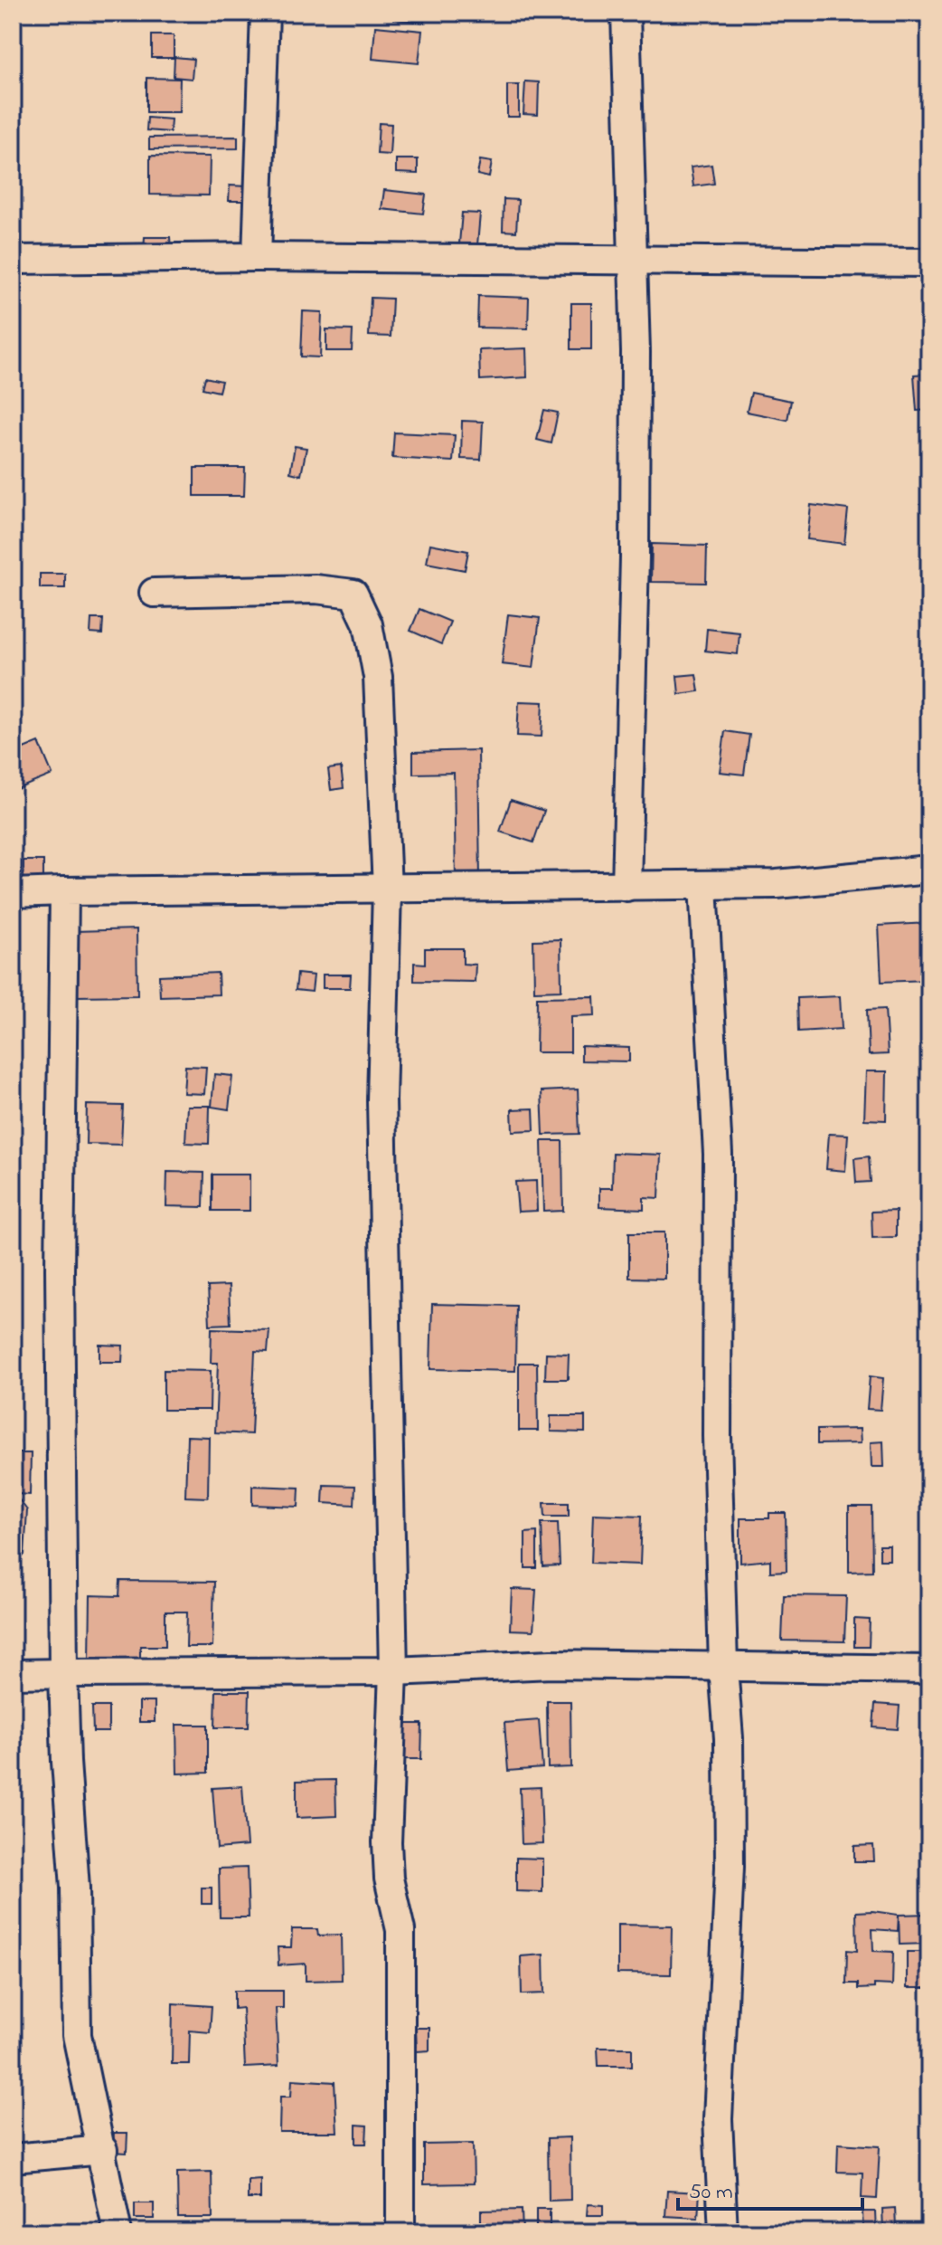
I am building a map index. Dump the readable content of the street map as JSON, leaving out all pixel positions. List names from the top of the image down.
{
  "scale_bar": "50 m"
}
